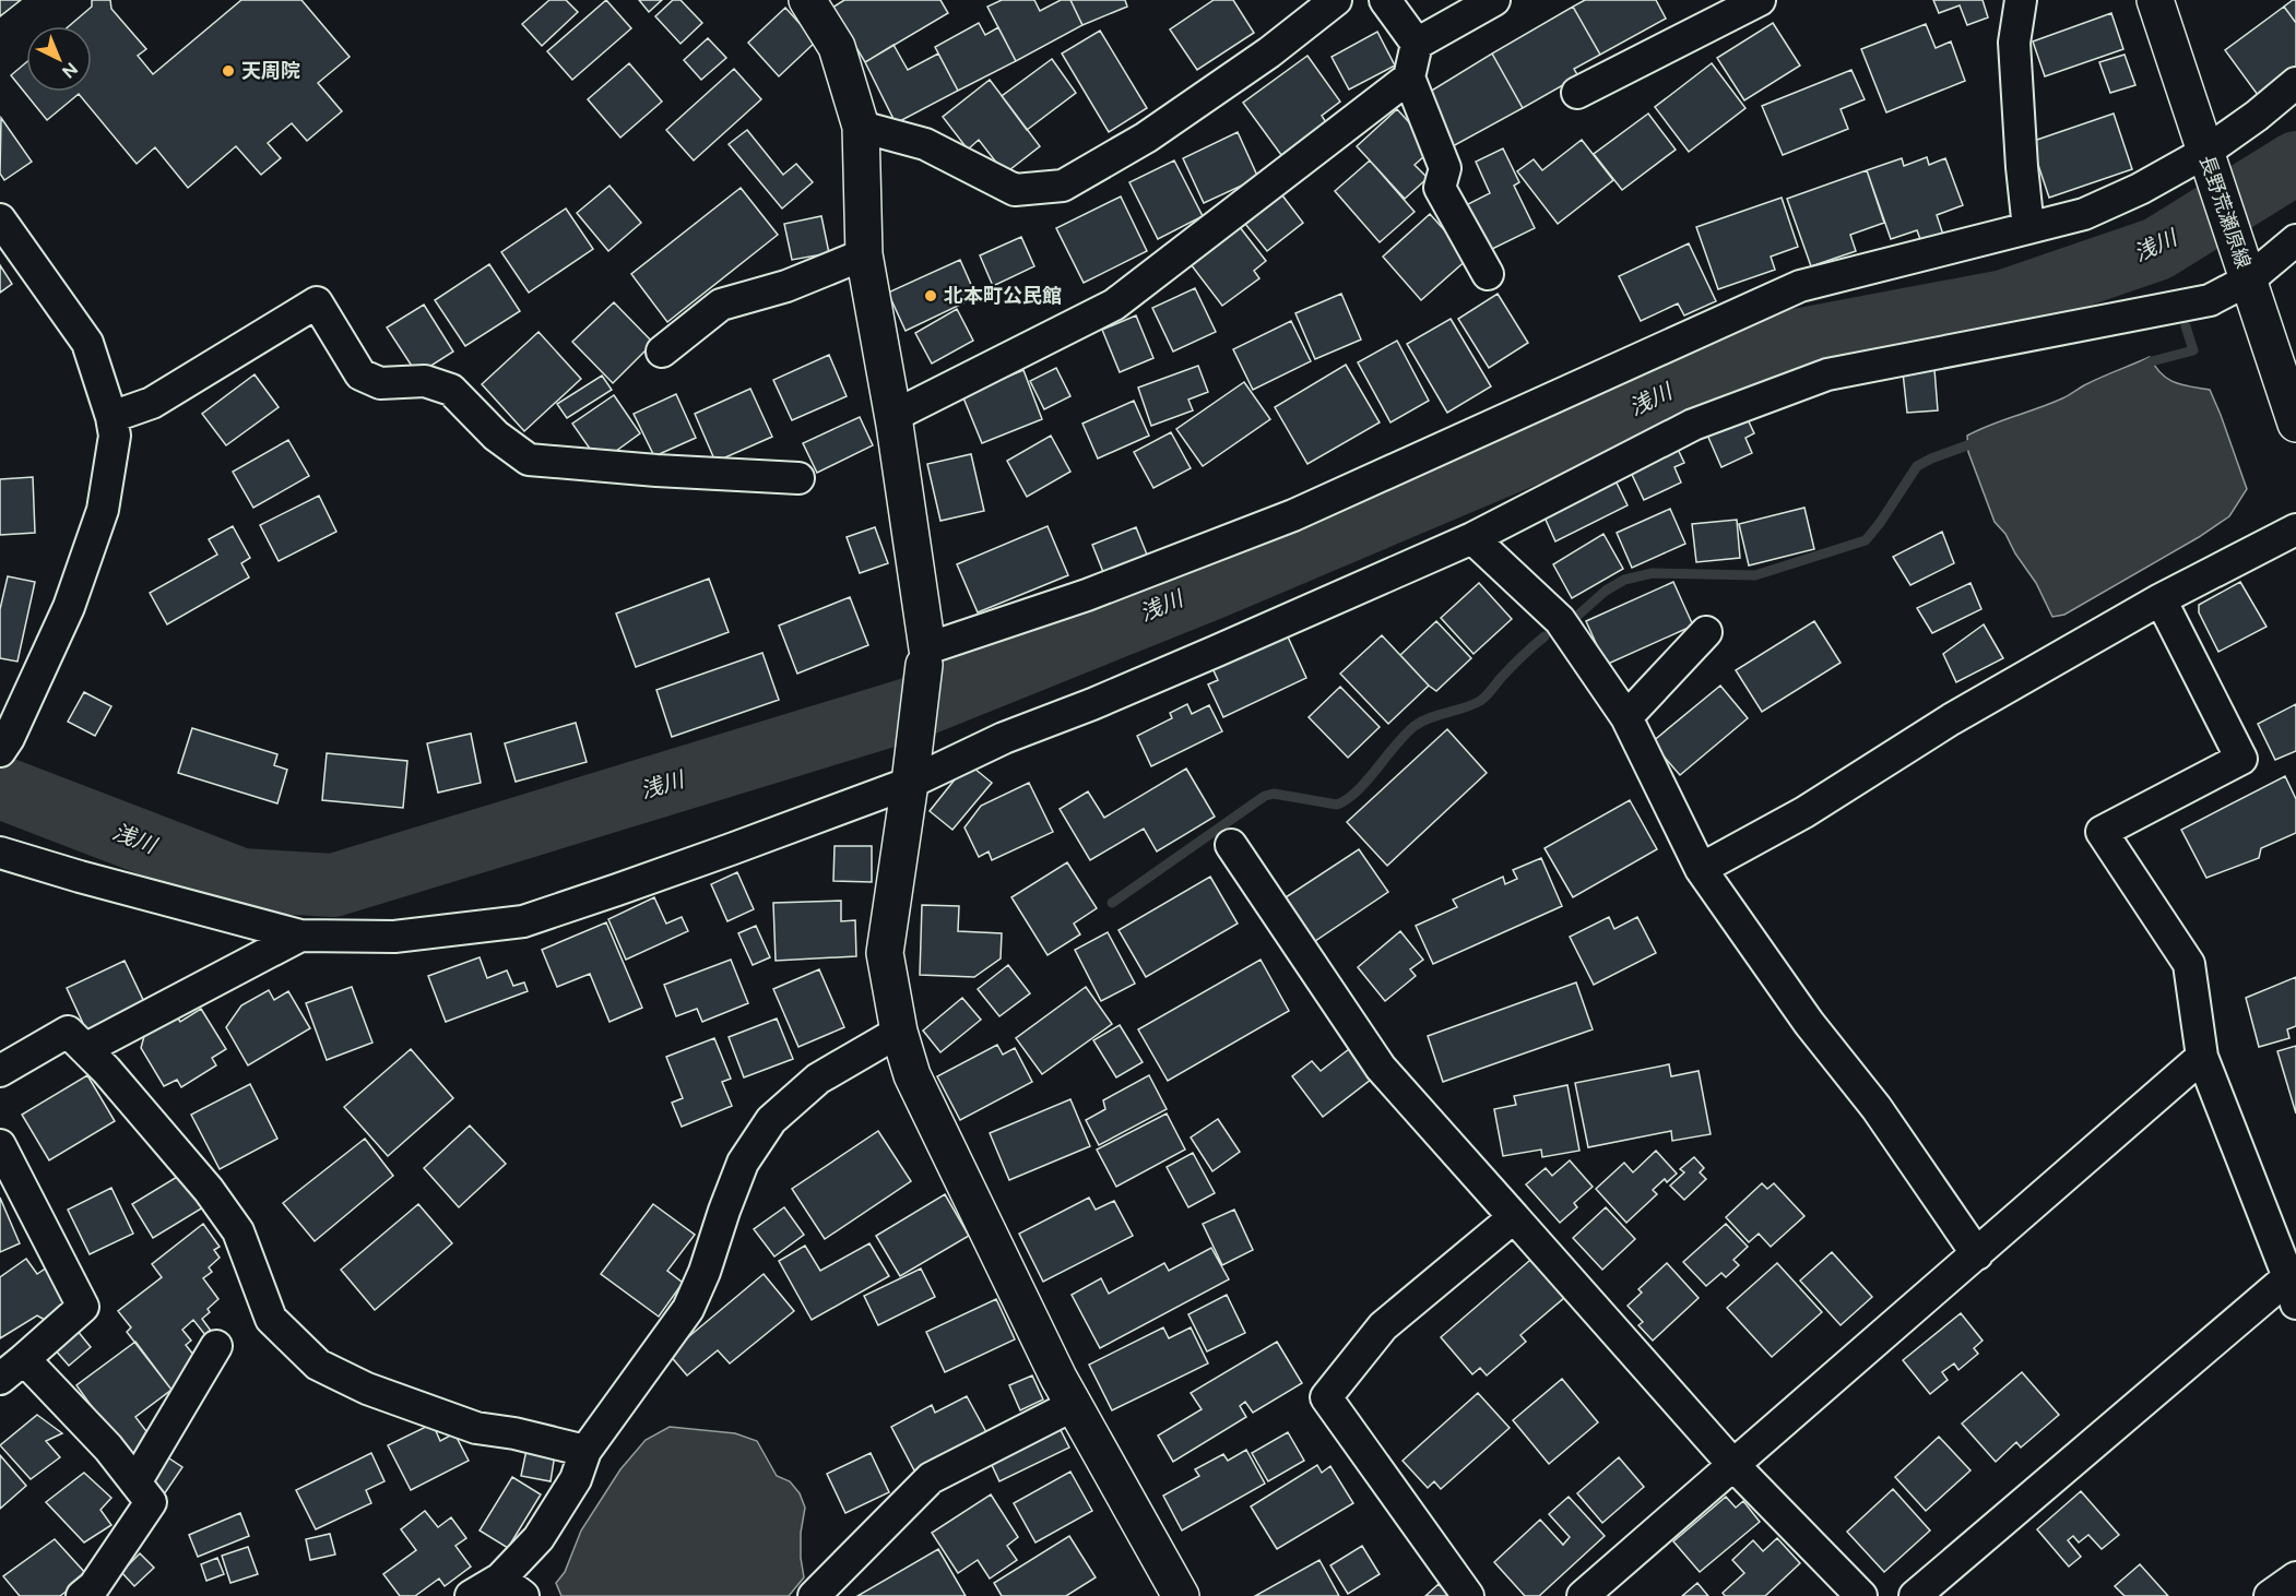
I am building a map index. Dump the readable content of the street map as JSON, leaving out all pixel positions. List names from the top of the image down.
{
  "streets": {
    "street": ["長野荒瀬原線"]
  },
  "water": ["浅川"],
  "places": ["天周院", "北本町公民館"],
  "north": "bottom right"
}
